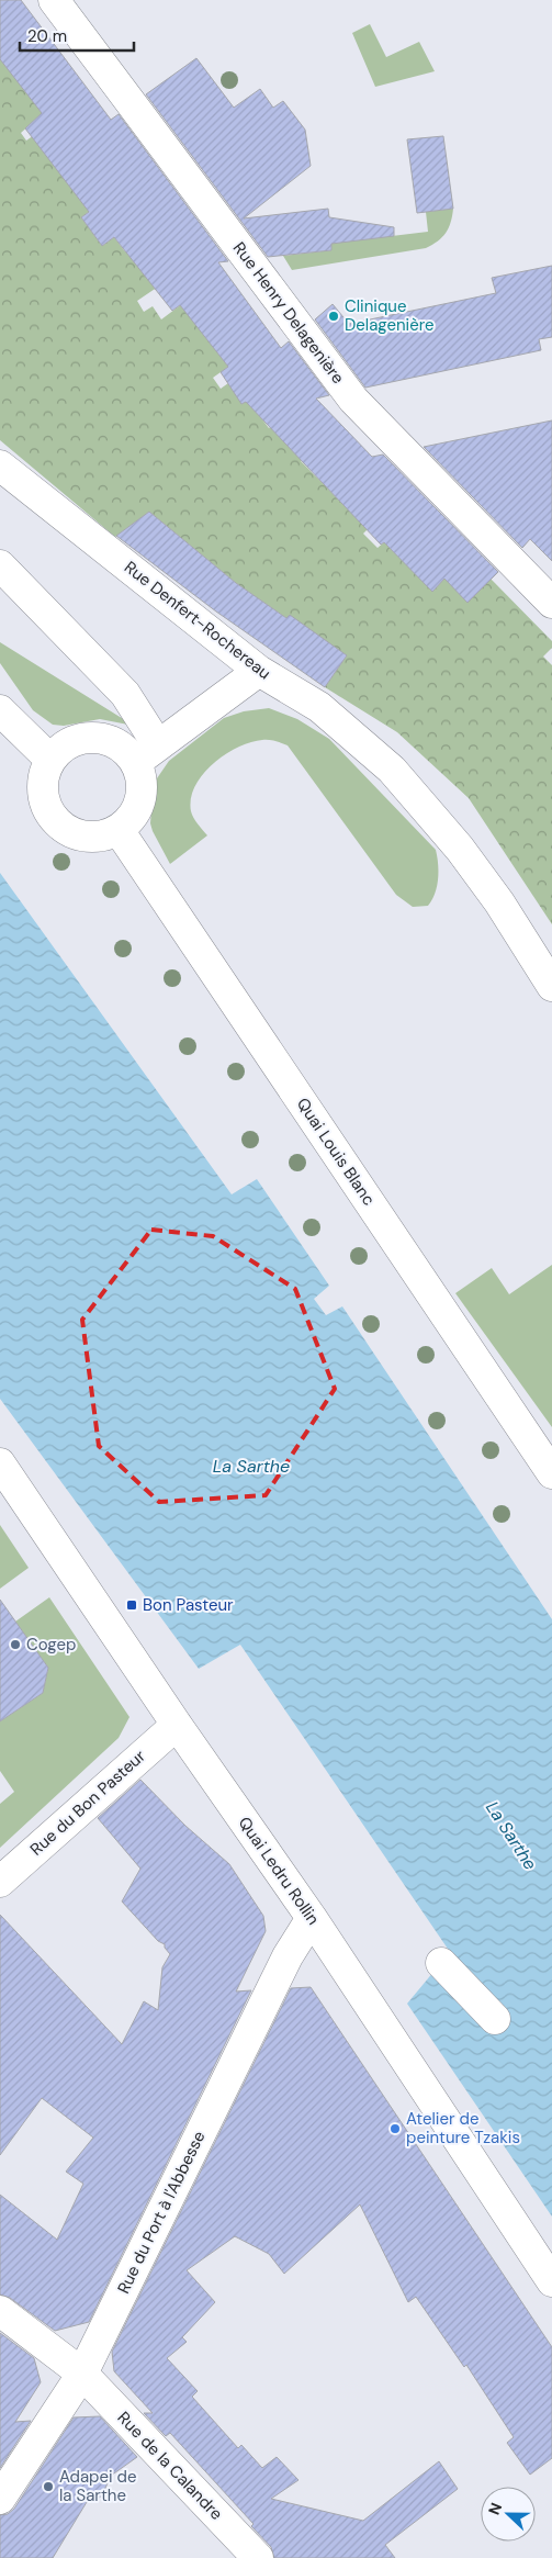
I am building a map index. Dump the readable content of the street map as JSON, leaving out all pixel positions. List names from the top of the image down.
{
  "streets": {
    "street": [
      "Rue Henry Delagenière",
      "Rue Denfert-Rochereau",
      "Quai Louis Blanc",
      "Rue du Bon Pasteur",
      "Quai Ledru Rollin",
      "Rue du Port à l'Abbesse",
      "Rue de la Calandre"
    ]
  },
  "crossings": [
    ["Rue du Bon Pasteur", "Quai Ledru Rollin"],
    ["Quai Ledru Rollin", "Rue du Port à l'Abbesse"],
    ["Rue du Port à l'Abbesse", "Rue de la Calandre"]
  ],
  "water": ["La Sarthe"],
  "places": {
    "other": [
      "Clinique Delagenière",
      "Cogep",
      "Atelier de peinture Tzakis",
      "Adapei de la Sarthe"
    ],
    "transit": ["Bon Pasteur"]
  },
  "scale_bar": "20 m",
  "north": "left"
}
